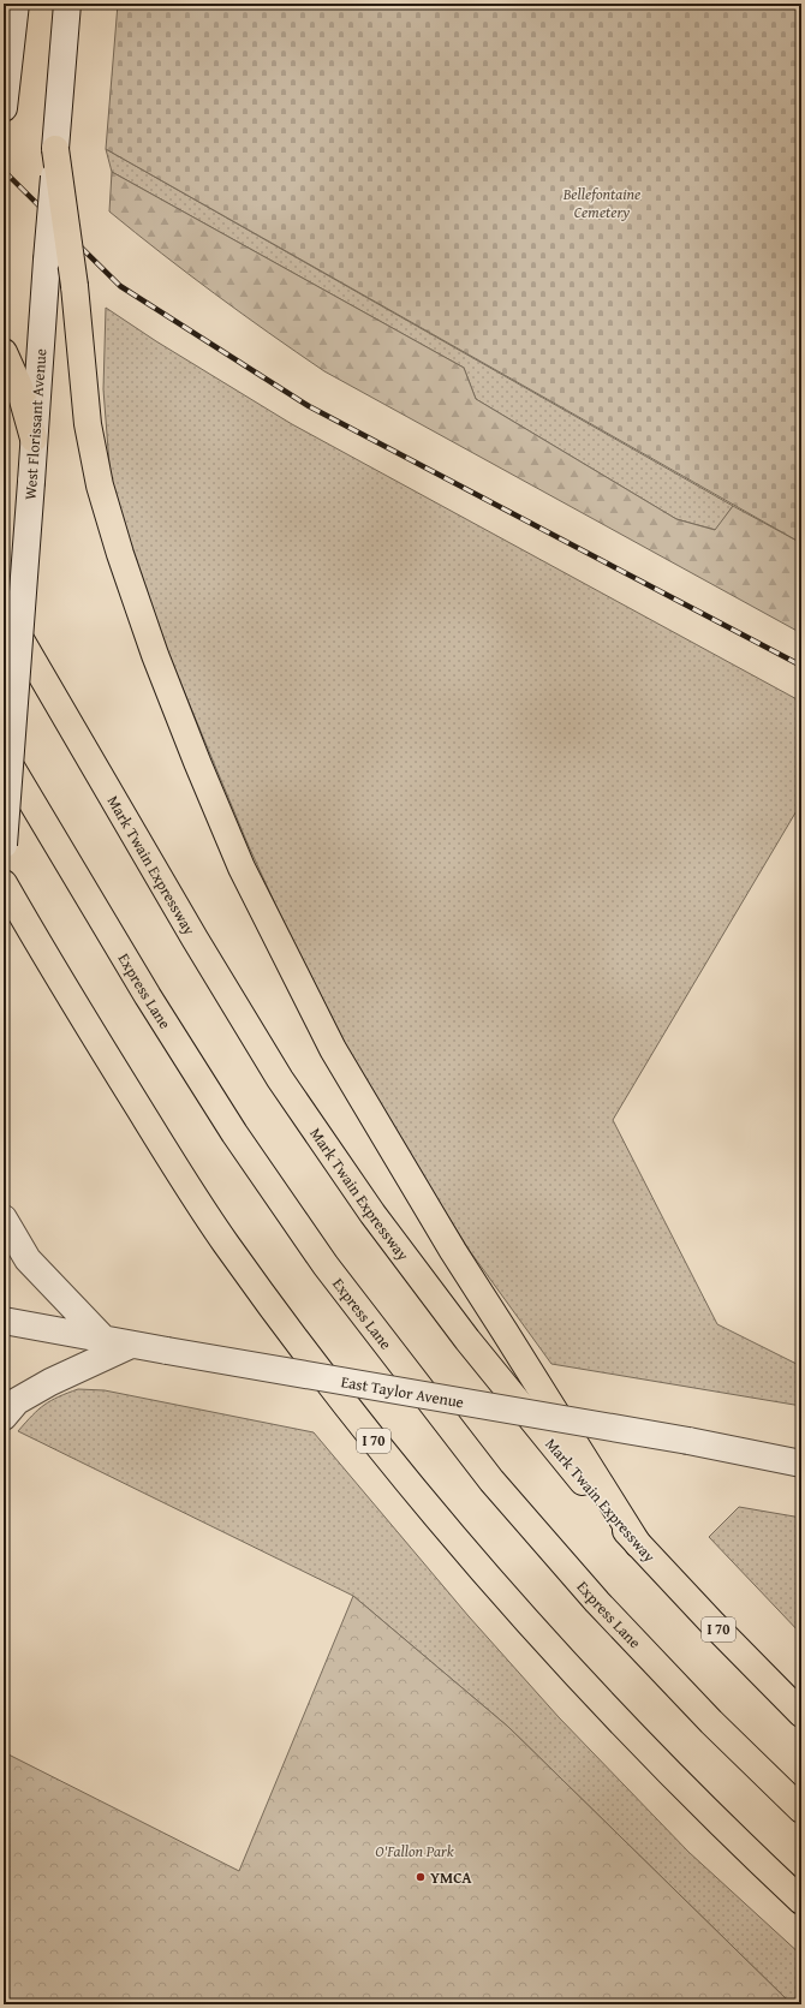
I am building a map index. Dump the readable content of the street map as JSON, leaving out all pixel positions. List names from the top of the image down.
{
  "streets": {
    "highway": ["Mark Twain Expressway", "Express Lane", "I 70"],
    "street": ["West Florissant Avenue", "East Taylor Avenue"]
  },
  "parks": ["Bellefontaine Cemetery", "O'Fallon Park"],
  "places": ["YMCA"]
}
